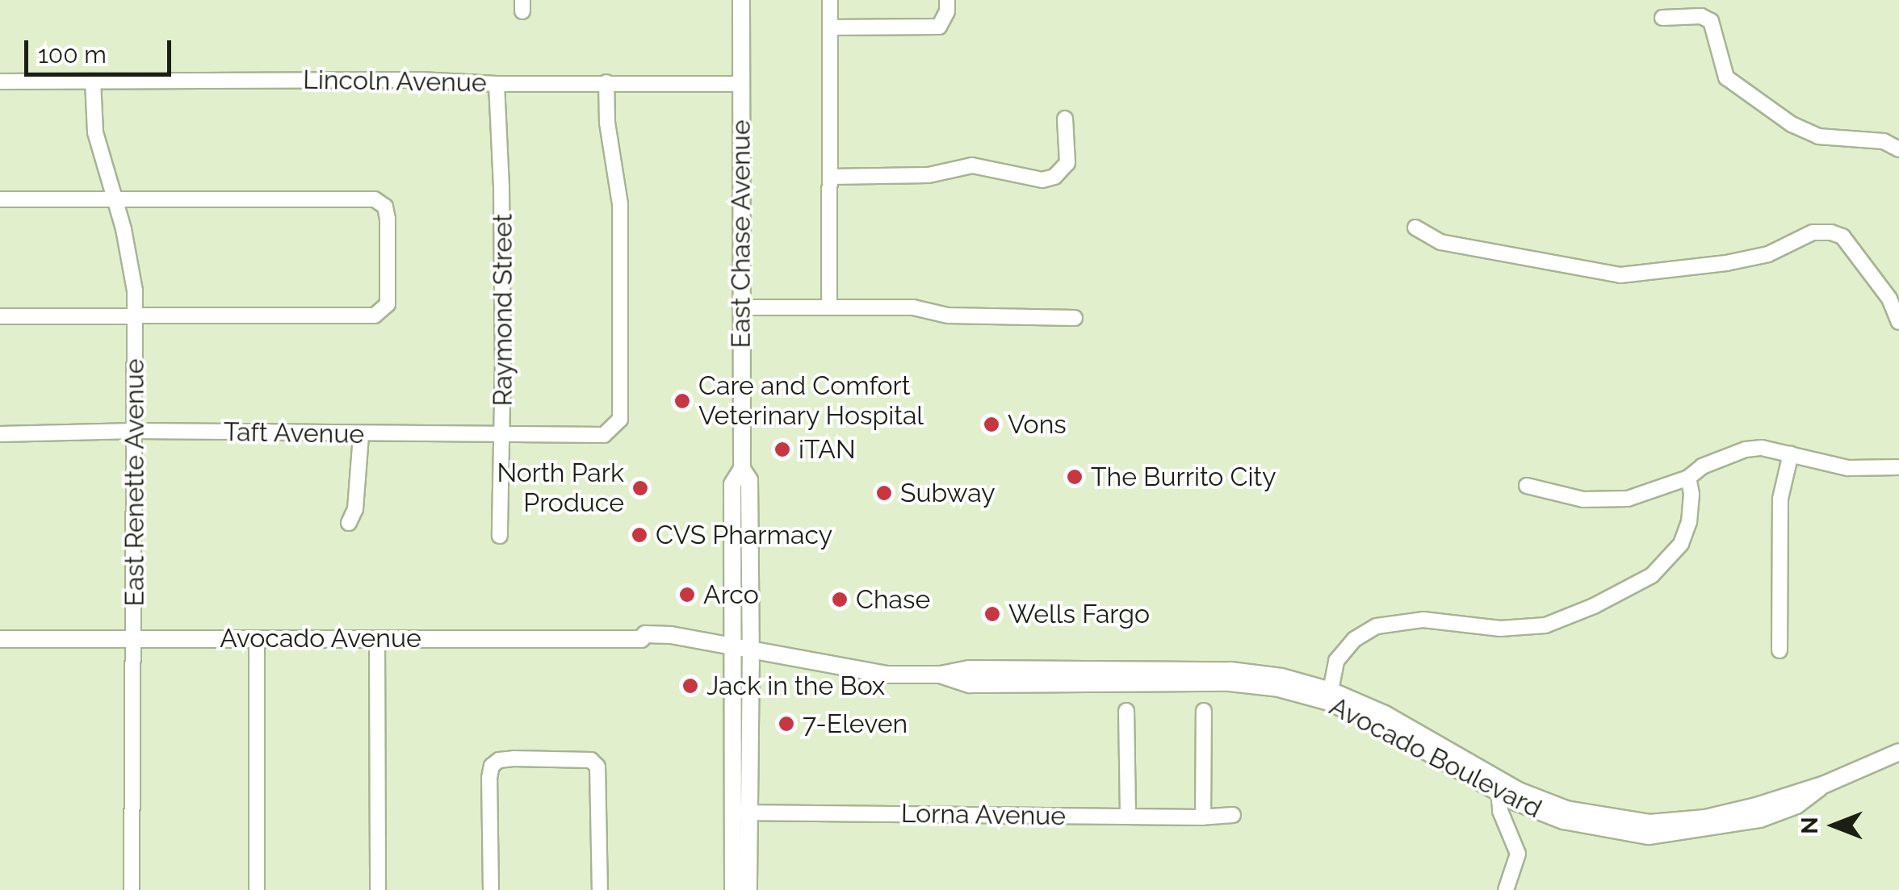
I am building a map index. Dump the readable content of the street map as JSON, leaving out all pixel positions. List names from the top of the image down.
{
  "streets": {
    "main road": ["East Chase Avenue", "Avocado Avenue", "Avocado Boulevard"],
    "street": [
      "Lincoln Avenue",
      "Raymond Street",
      "Taft Avenue",
      "East Renette Avenue",
      "Lorna Avenue"
    ]
  },
  "crossings": [
    ["Lincoln Avenue", "East Chase Avenue"],
    ["Lincoln Avenue", "Raymond Street"],
    ["Lincoln Avenue", "Taft Avenue"],
    ["Lincoln Avenue", "East Renette Avenue"],
    ["East Chase Avenue", "Avocado Avenue"],
    ["East Chase Avenue", "Avocado Boulevard"],
    ["East Chase Avenue", "Lorna Avenue"],
    ["Raymond Street", "Taft Avenue"],
    ["Taft Avenue", "East Renette Avenue"],
    ["East Renette Avenue", "Avocado Avenue"],
    ["Avocado Avenue", "Avocado Boulevard"]
  ],
  "places": [
    "Care and Comfort Veterinary Hospital",
    "Vons",
    "iTAN",
    "The Burrito City",
    "North Park Produce",
    "Subway",
    "CVS Pharmacy",
    "Arco",
    "Chase",
    "Wells Fargo",
    "Jack in the Box",
    "7-Eleven"
  ],
  "scale_bar": "100 m",
  "north": "left"
}
